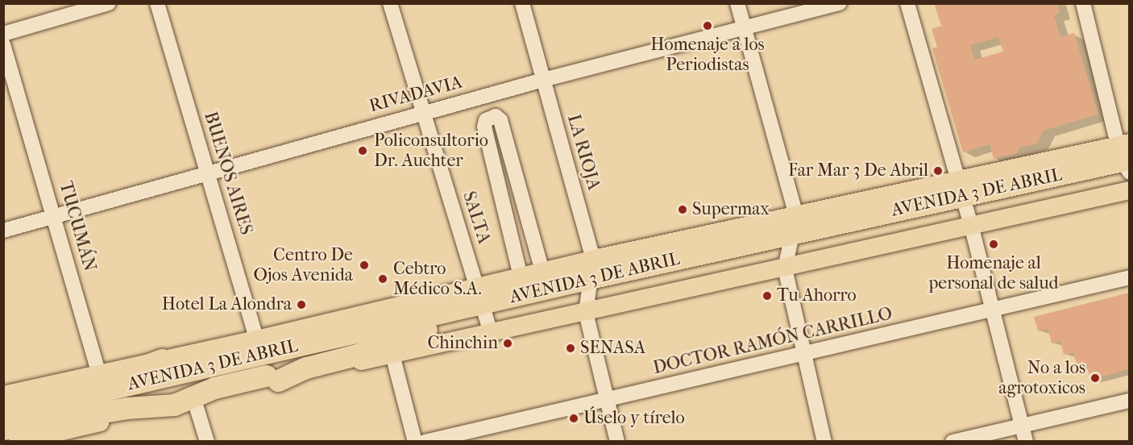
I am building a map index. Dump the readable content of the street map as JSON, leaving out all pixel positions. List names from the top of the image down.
{
  "streets": {
    "highway": ["AVENIDA 3 DE ABRIL"],
    "street": [
      "RIVADAVIA",
      "LA RIOJA",
      "BUENOS AIRES",
      "SALTA",
      "TUCUMÁN",
      "DOCTOR RAMÓN CARRILLO"
    ]
  },
  "crossings": [
    ["RIVADAVIA", "LA RIOJA"],
    ["RIVADAVIA", "BUENOS AIRES"],
    ["RIVADAVIA", "SALTA"],
    ["RIVADAVIA", "TUCUMÁN"],
    ["LA RIOJA", "AVENIDA 3 DE ABRIL"],
    ["LA RIOJA", "DOCTOR RAMÓN CARRILLO"],
    ["BUENOS AIRES", "AVENIDA 3 DE ABRIL"],
    ["AVENIDA 3 DE ABRIL", "SALTA"],
    ["AVENIDA 3 DE ABRIL", "TUCUMÁN"]
  ],
  "places": [
    "Homenaje a los Periodistas",
    "Policonsultorio Dr. Auchter",
    "Far Mar 3 De Abril",
    "Supermax",
    "Homenaje al personal de salud",
    "Centro De Ojos Avenida",
    "Cebtro Médico S.A.",
    "Tu Ahorro",
    "Hotel La Alondra",
    "Chinchin",
    "SENASA",
    "No a los agrotoxicos",
    "Úselo y tírelo"
  ]
}
